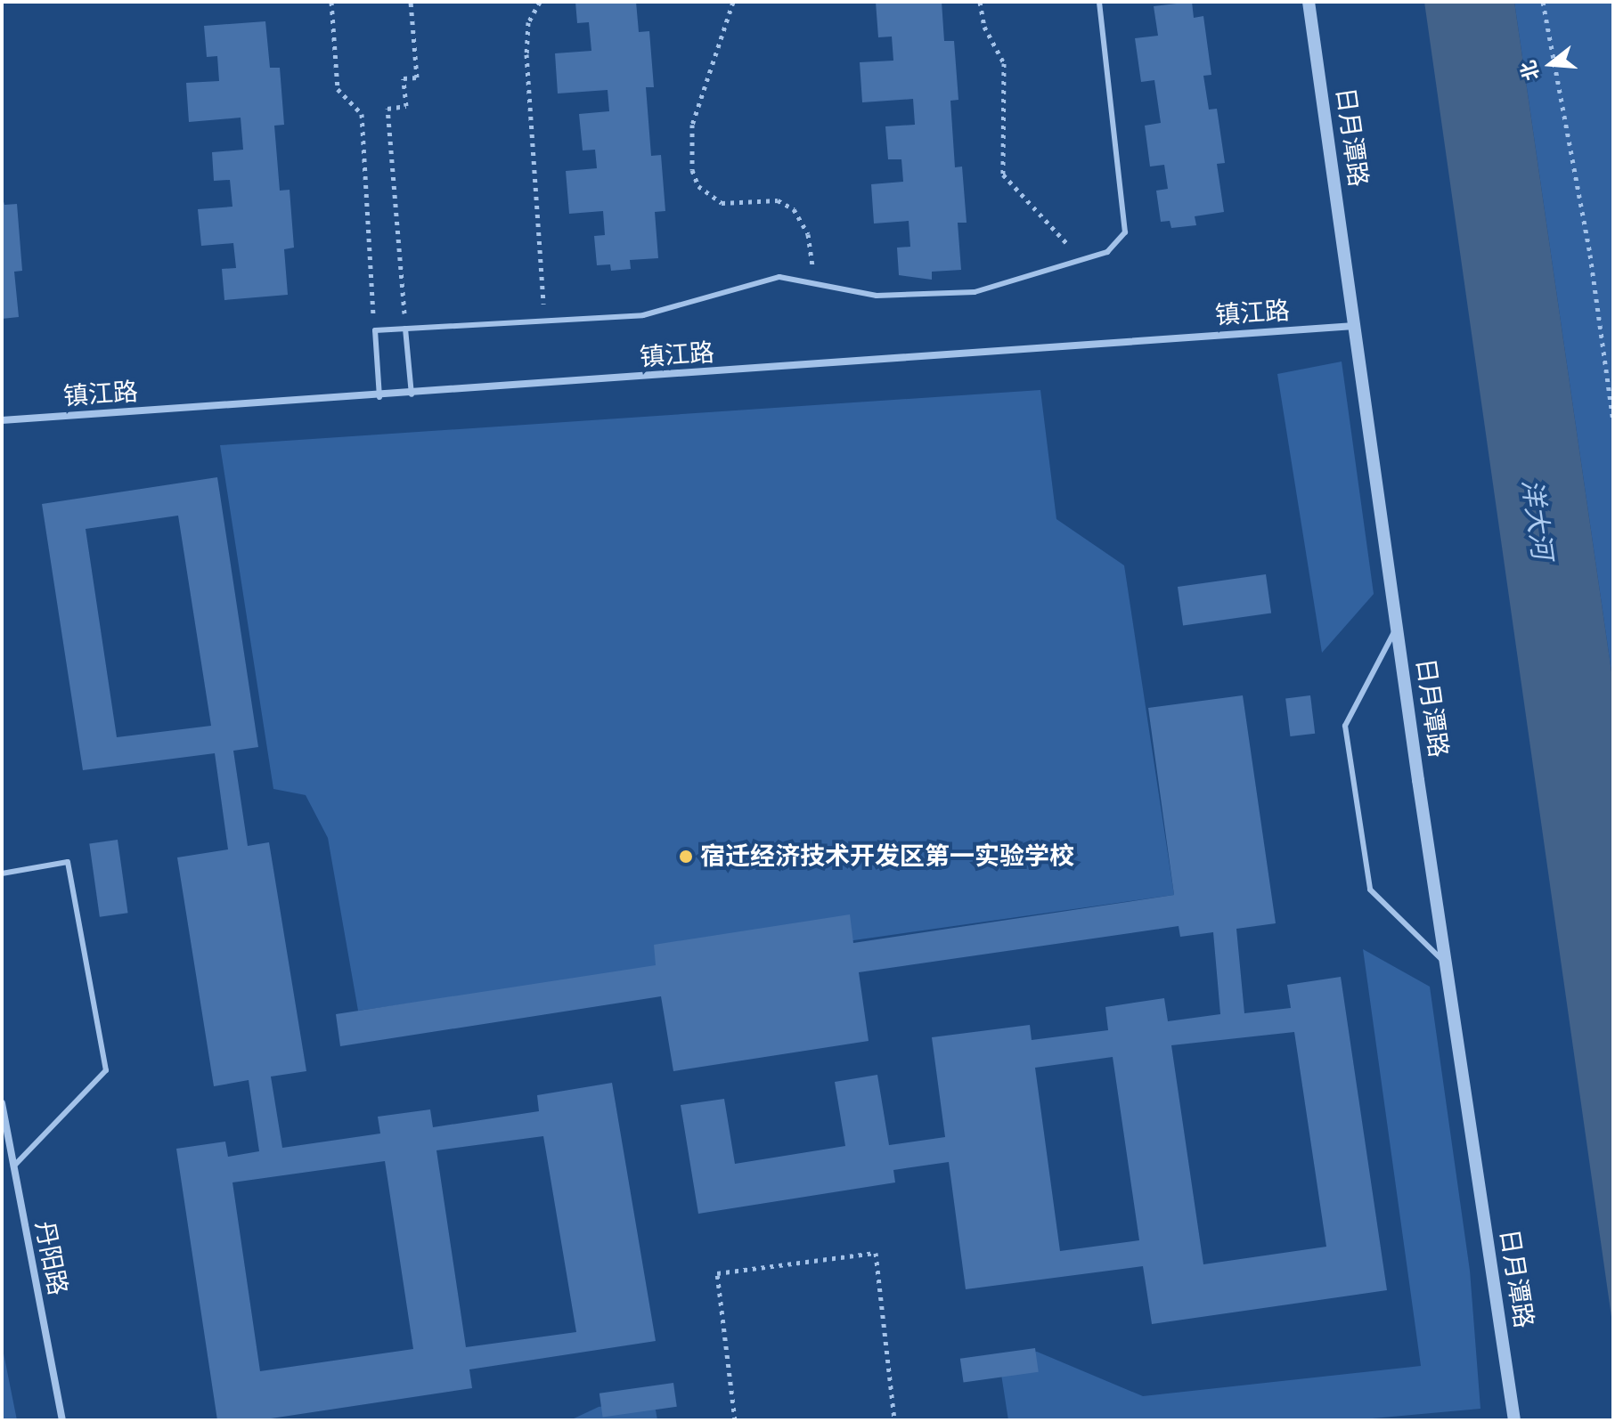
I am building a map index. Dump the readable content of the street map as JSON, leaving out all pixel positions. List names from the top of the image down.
{
  "streets": {
    "street": ["日月潭路", "镇江路", "丹阳路"]
  },
  "crossings": [
    ["日月潭路", "镇江路"]
  ],
  "water": ["洋大河"],
  "places": ["宿迁经济技术开发区第一实验学校"],
  "north": "left"
}
